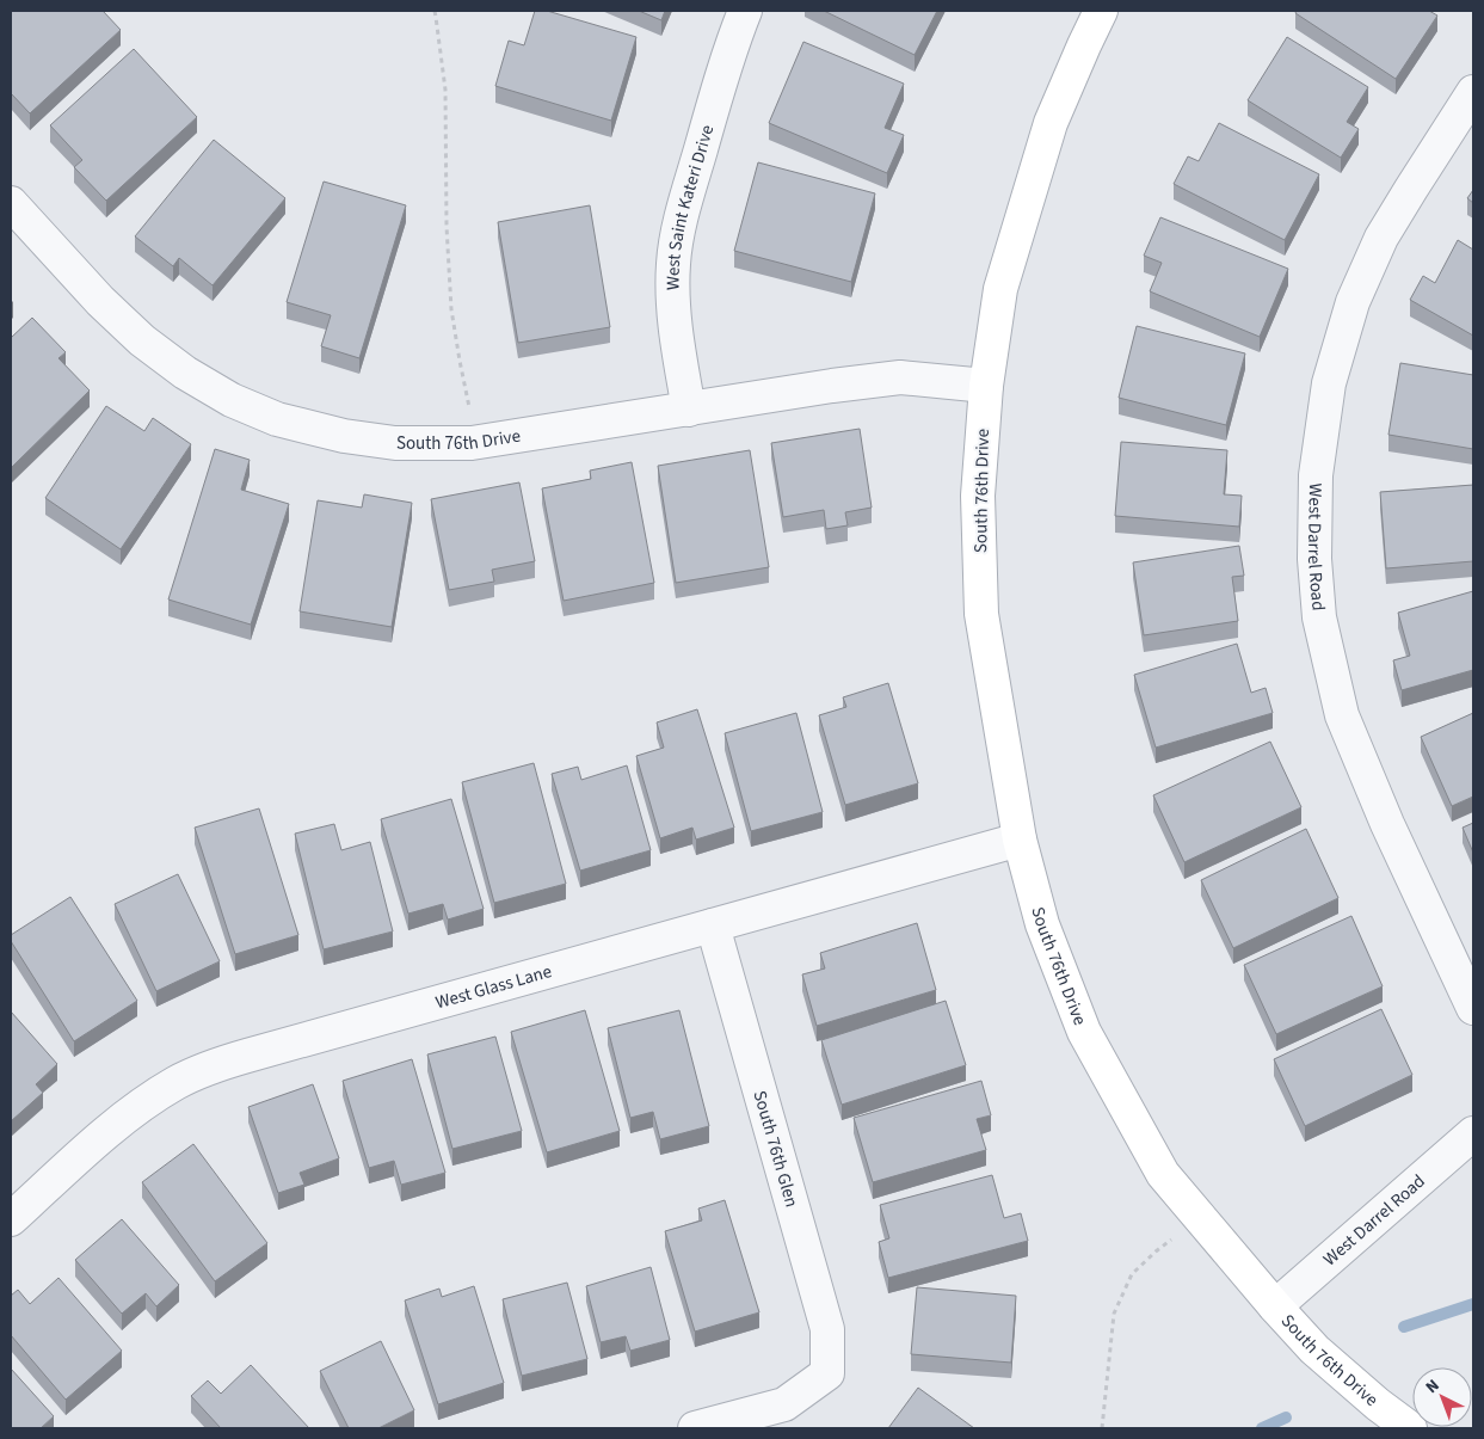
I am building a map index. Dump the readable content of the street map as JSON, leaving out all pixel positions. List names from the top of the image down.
{
  "streets": {
    "street": [
      "West Saint Kateri Drive",
      "South 76th Drive",
      "West Darrel Road",
      "West Glass Lane",
      "South 76th Glen"
    ]
  },
  "crossings": [
    ["West Saint Kateri Drive", "South 76th Drive"],
    ["South 76th Drive", "West Darrel Road"],
    ["South 76th Drive", "West Glass Lane"],
    ["West Glass Lane", "South 76th Glen"]
  ],
  "north": "top left"
}
